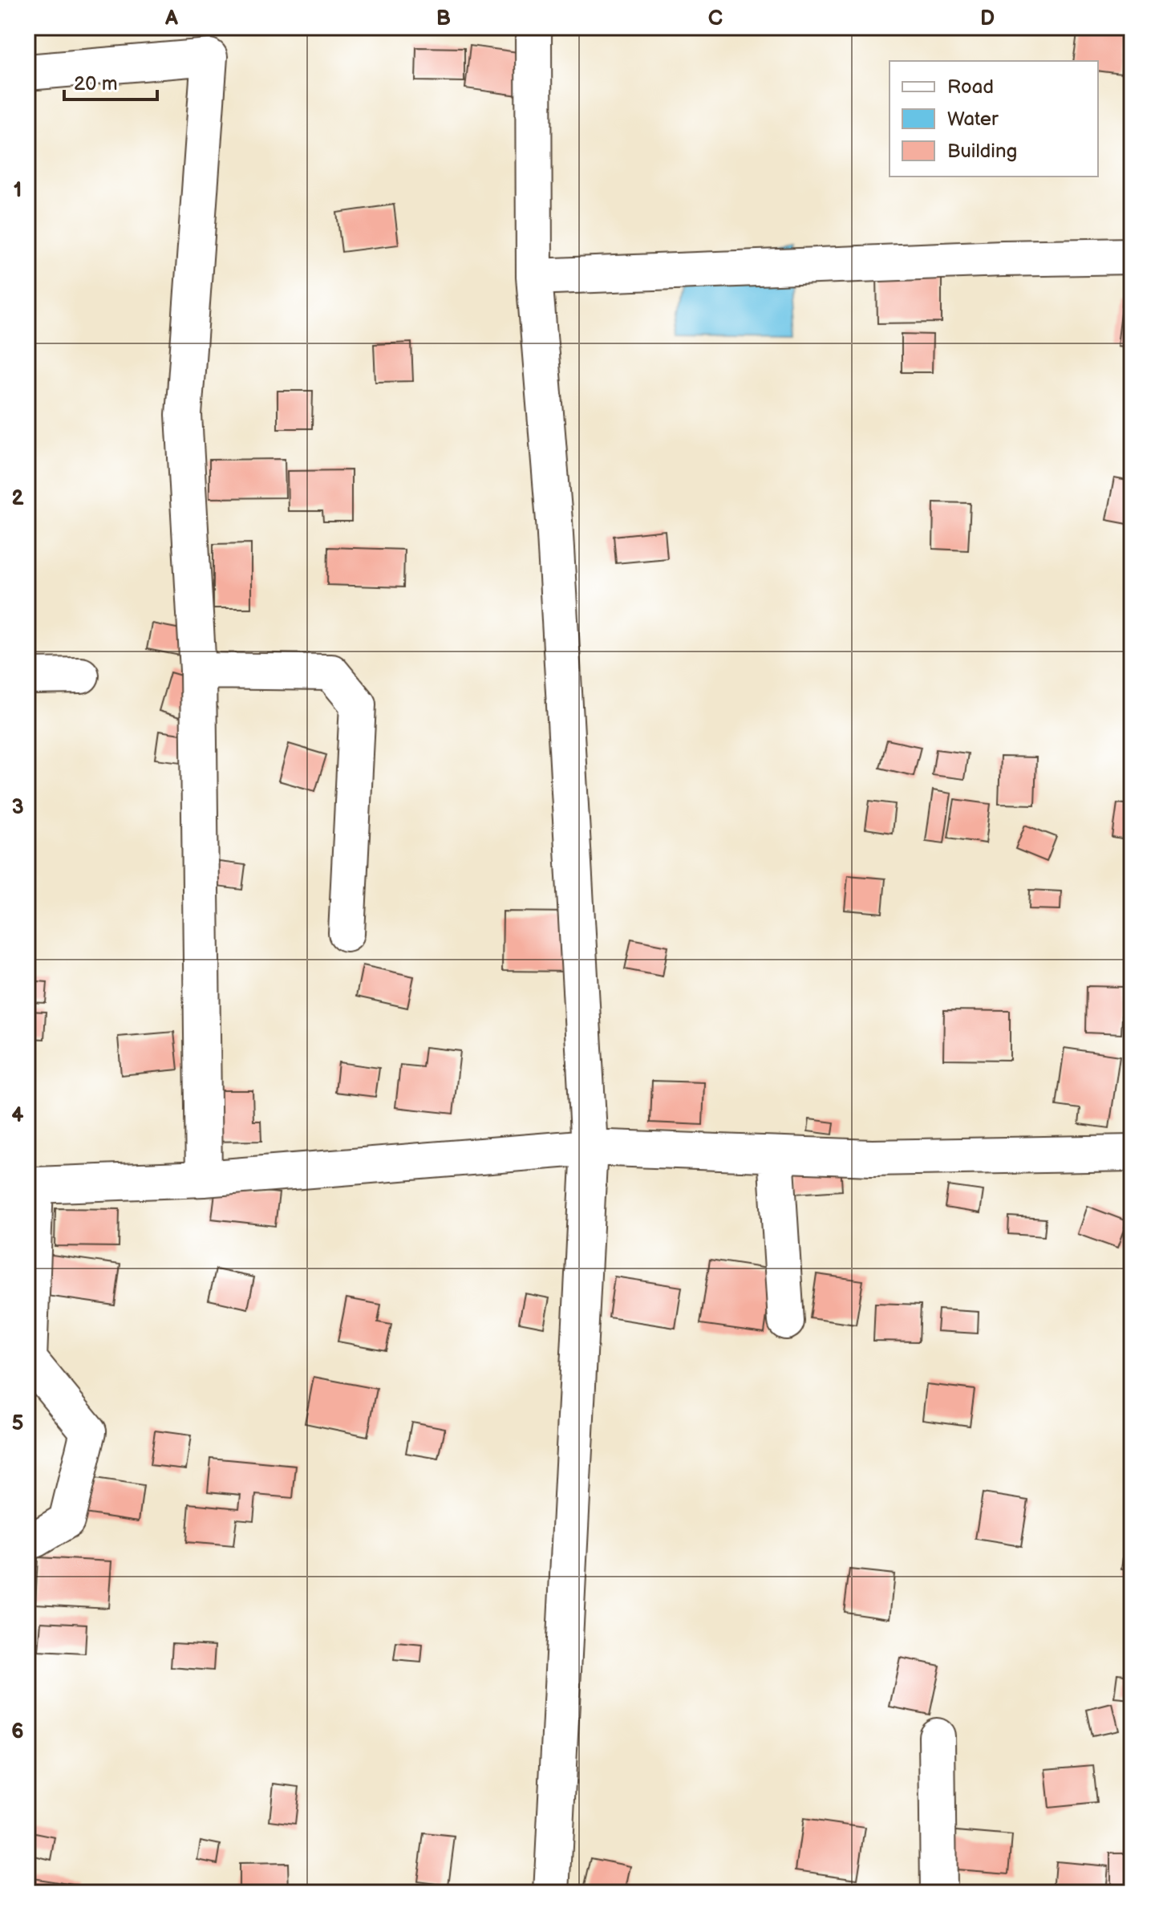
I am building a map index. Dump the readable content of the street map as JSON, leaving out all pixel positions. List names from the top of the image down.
{
  "legend": ["Road", "Water", "Building"],
  "scale_bar": "20 m",
  "grid": {
    "columns": [
      "A",
      "B",
      "C",
      "D"
    ],
    "rows": [
      "1",
      "2",
      "3",
      "4",
      "5",
      "6"
    ]
  }
}
